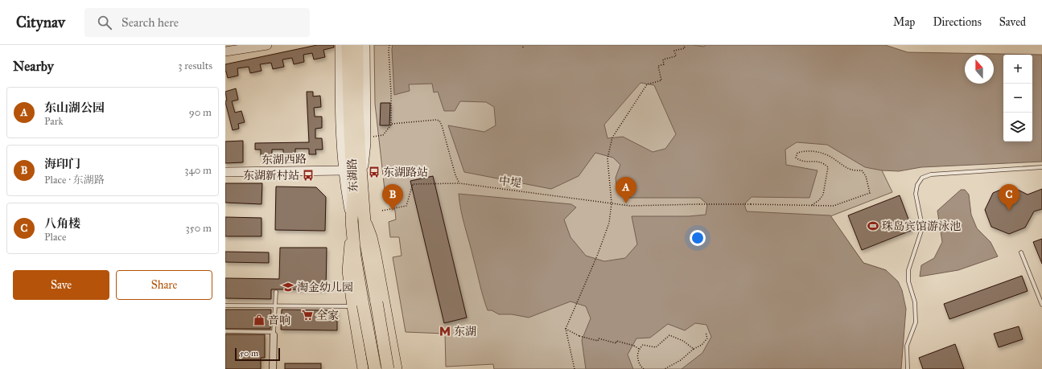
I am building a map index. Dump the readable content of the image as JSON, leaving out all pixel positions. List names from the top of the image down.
{
  "streets": {
    "highway": ["东湖路"],
    "main road": ["东湖西路"],
    "path": ["中堤"]
  },
  "places": {
    "bus stop": ["东湖路站", "东湖新村站"],
    "sports": ["珠岛宾馆游泳池"],
    "school or university": ["淘金幼儿园"],
    "supermarket": ["全家"],
    "shop": ["音响"],
    "metro station": ["东湖"]
  },
  "scale_bar": "50 m",
  "north": "top",
  "page": {
    "header": "Citynav",
    "search": "Search here",
    "nav": ["Map", "Directions", "Saved"],
    "heading": ["Nearby", "3 results"],
    "map_buttons": ["+", "−"],
    "list": [
      {
        "mark": "A",
        "name": "东山湖公园",
        "note": "Park",
        "value": "90 m"
      },
      {
        "mark": "B",
        "name": "海印门",
        "note": "Place · 东湖路",
        "value": "340 m"
      },
      {
        "mark": "C",
        "name": "八角楼",
        "note": "Place",
        "value": "350 m"
      }
    ],
    "pins": ["A", "B", "C"],
    "buttons": ["Save", "Share"],
    "scale": "50 m"
  }
}
